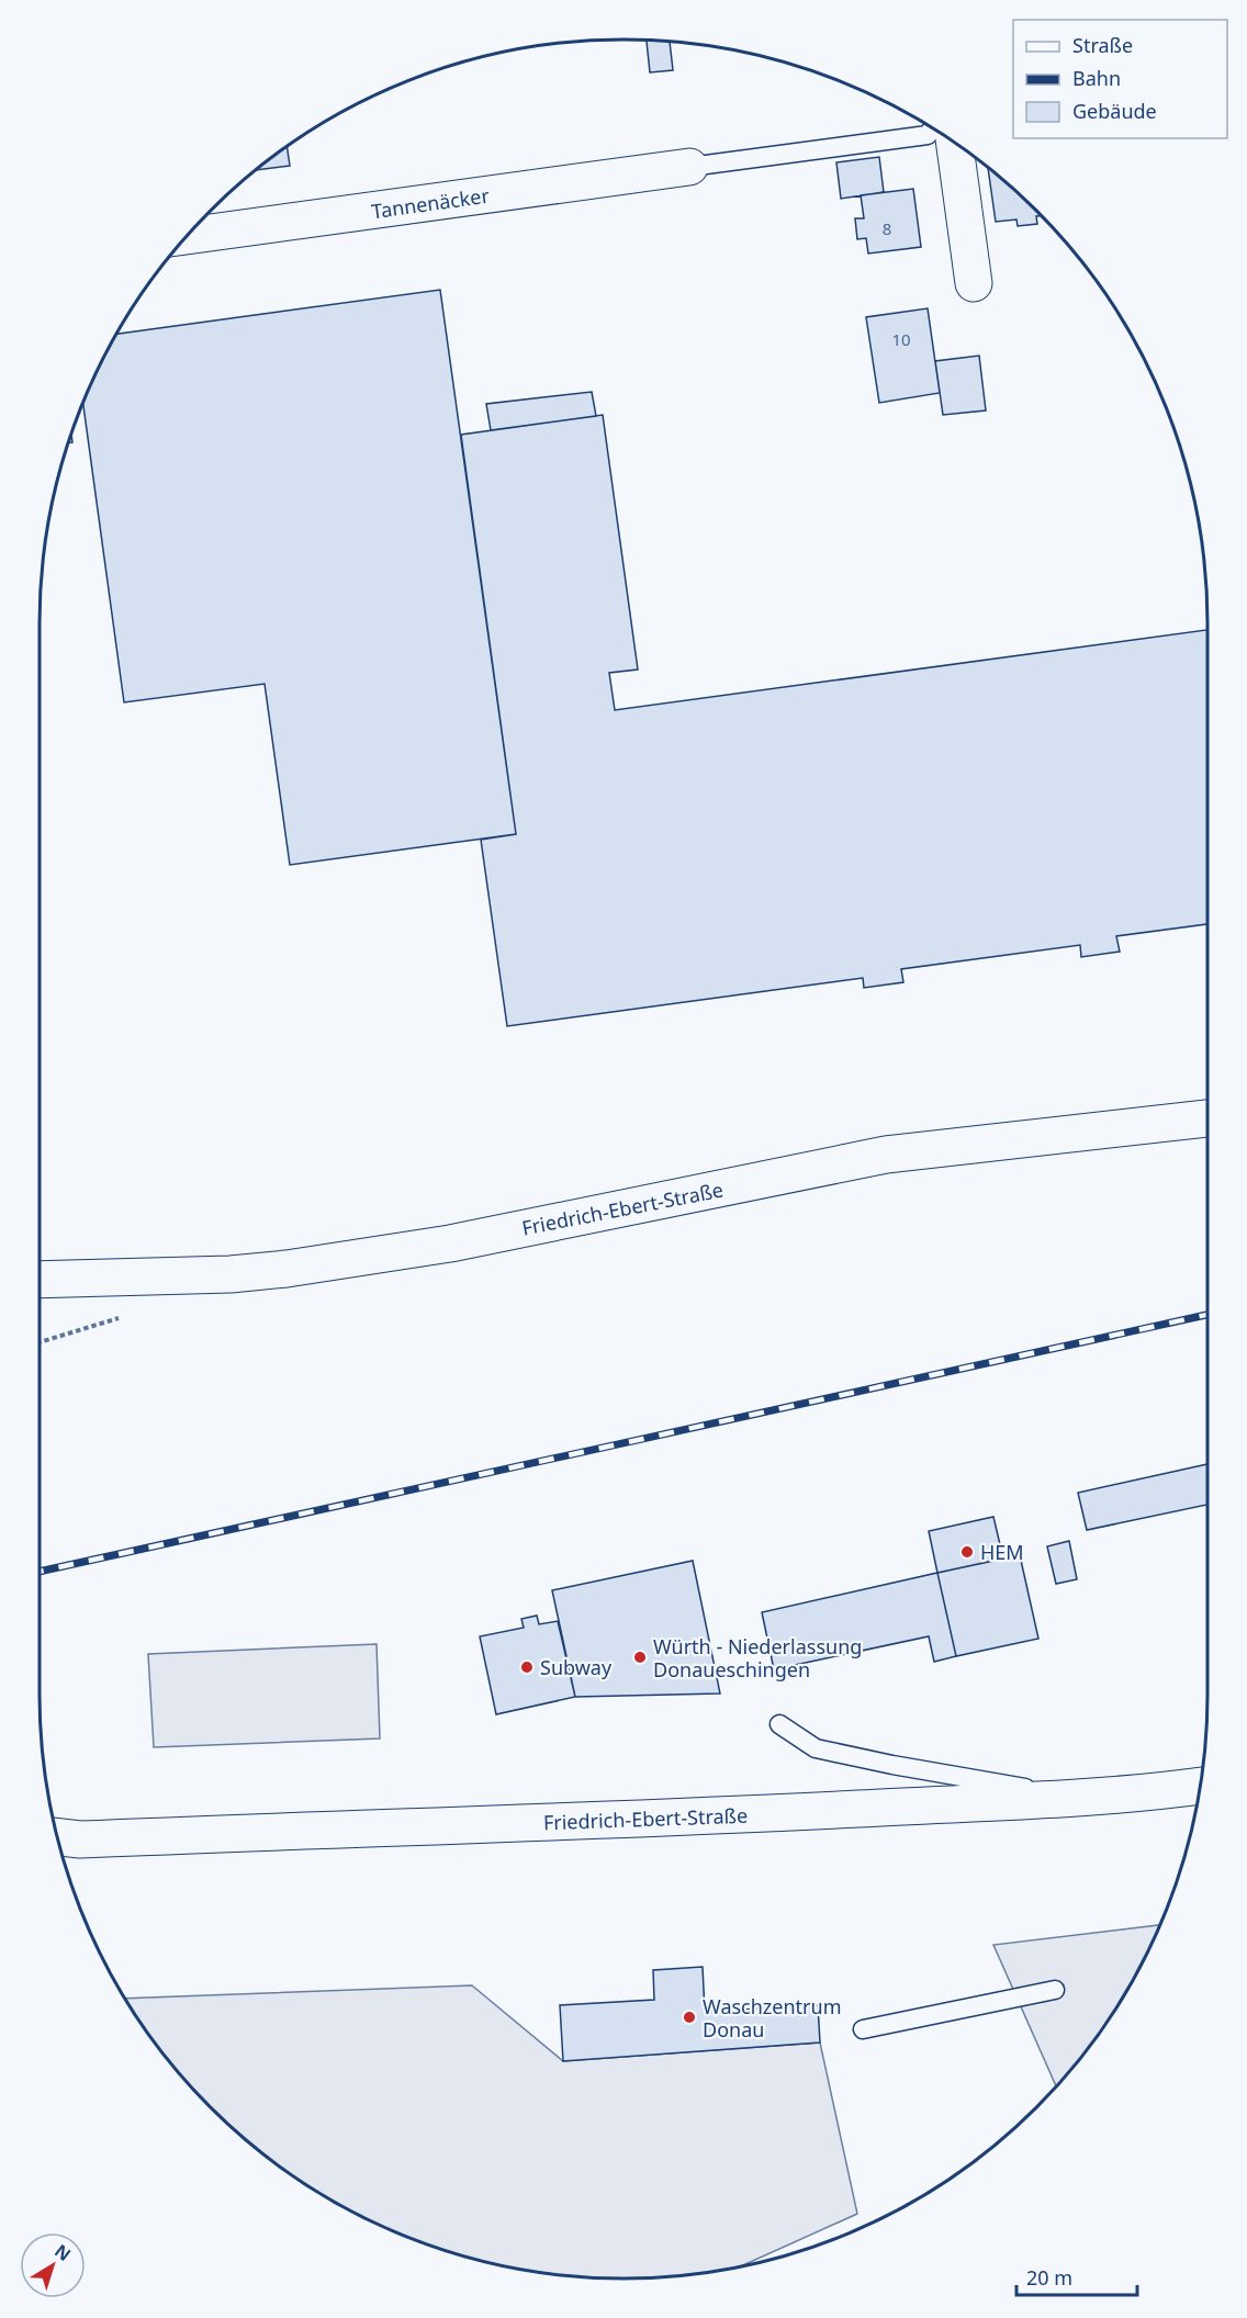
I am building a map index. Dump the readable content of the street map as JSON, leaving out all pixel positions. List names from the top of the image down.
{
  "streets": {
    "street": ["Tannenäcker", "Friedrich-Ebert-Straße"]
  },
  "places": [
    "HEM",
    "Würth - Niederlassung Donaueschingen",
    "Subway",
    "Waschzentrum Donau"
  ],
  "house_numbers": ["8", "10"],
  "legend": ["Straße", "Bahn", "Gebäude"],
  "scale_bar": "20 m",
  "north": "top right"
}
